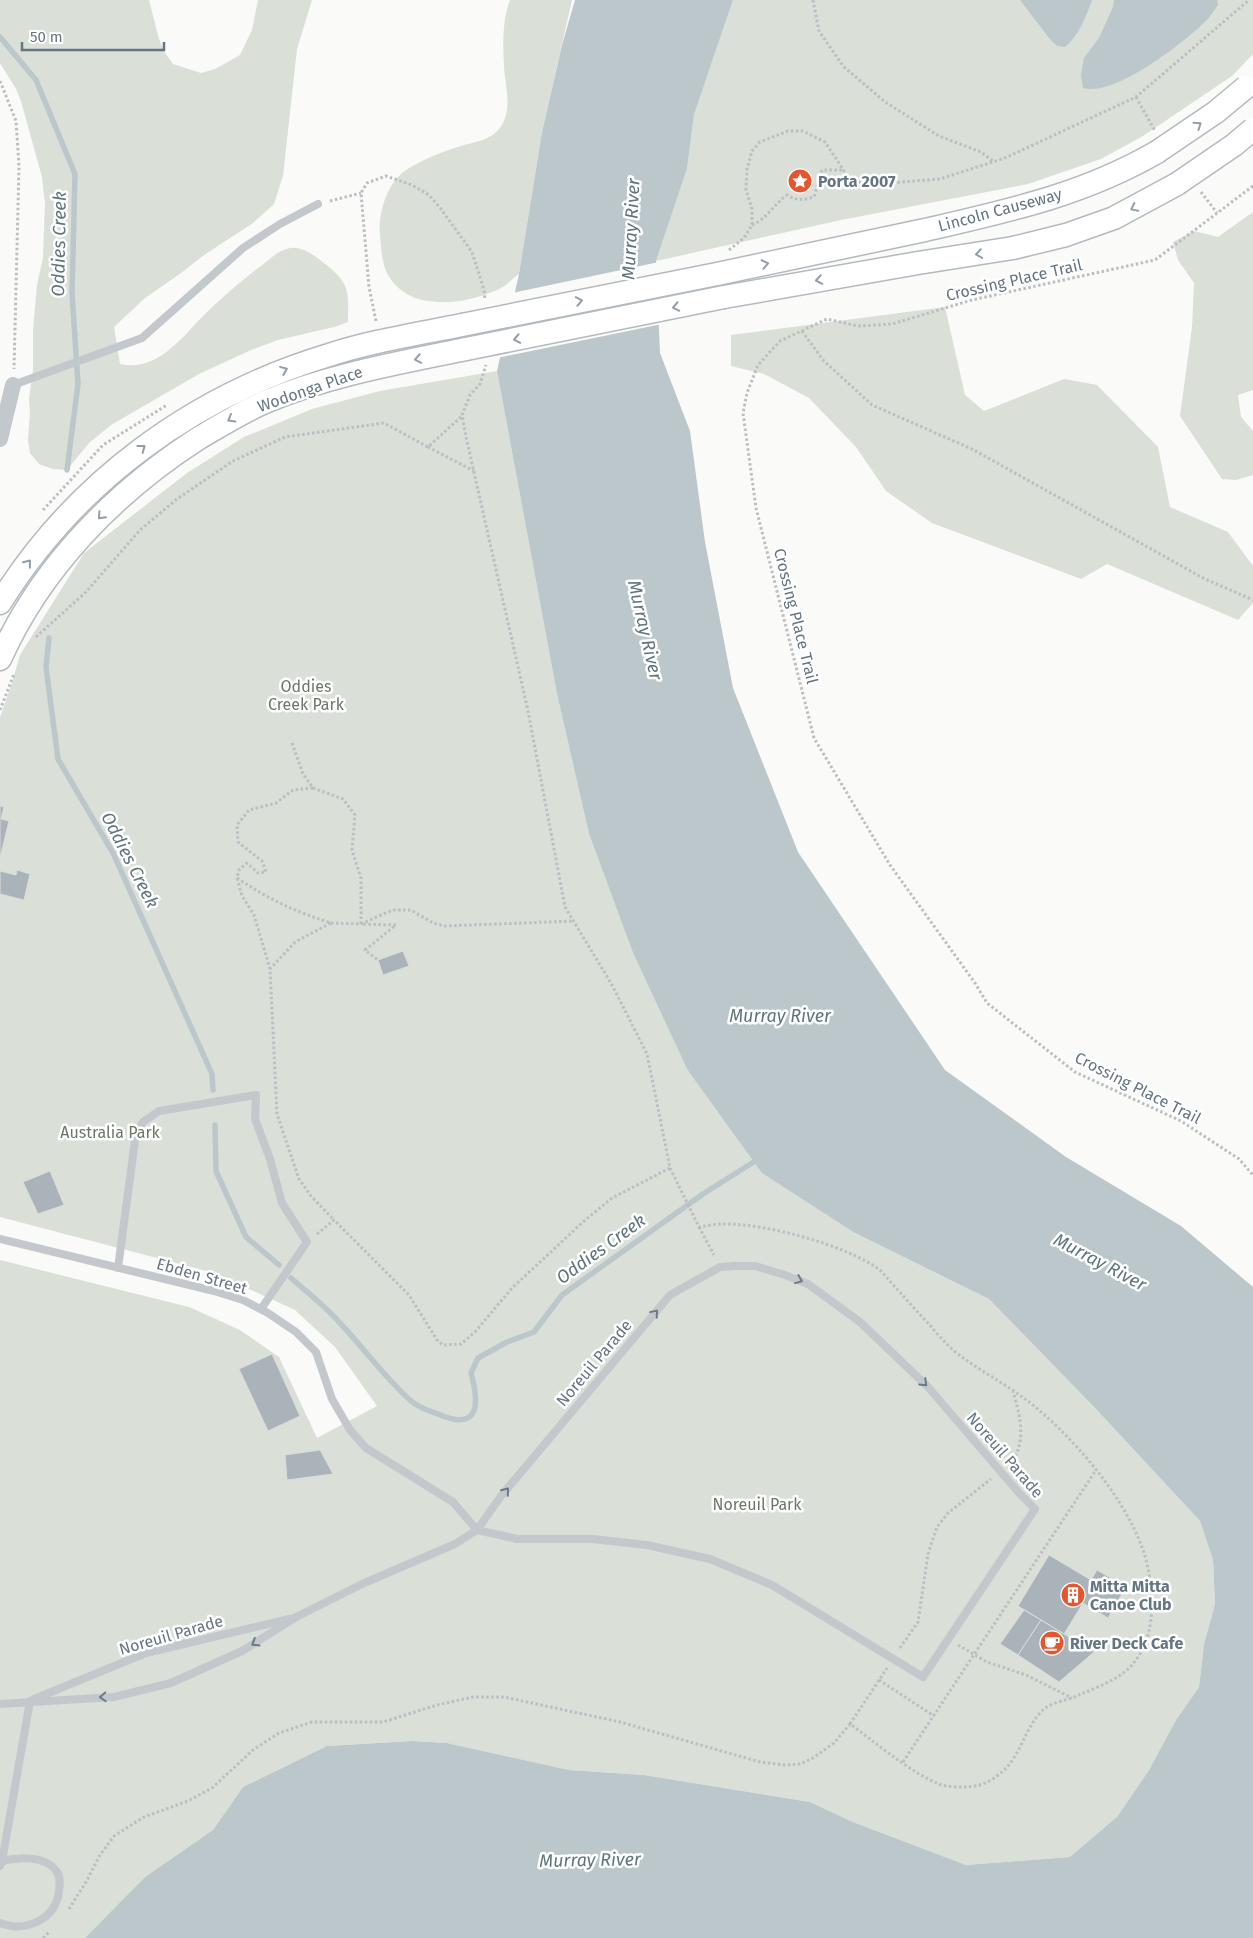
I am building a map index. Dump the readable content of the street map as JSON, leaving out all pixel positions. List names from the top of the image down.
{
  "streets": {
    "main road": ["Lincoln Causeway", "Wodonga Place"],
    "lane": ["Ebden Street", "Noreuil Parade"],
    "path": ["Crossing Place Trail"]
  },
  "crossings": [
    ["Lincoln Causeway", "Wodonga Place"],
    ["Ebden Street", "Noreuil Parade"]
  ],
  "water": ["Murray River", "Oddies Creek"],
  "parks": ["Oddies Creek Park", "Australia Park", "Noreuil Park"],
  "places": {
    "place": ["Porta 2007"],
    "building": ["Mitta Mitta Canoe Club"],
    "cafe": ["River Deck Cafe"]
  },
  "scale_bar": "50 m"
}
